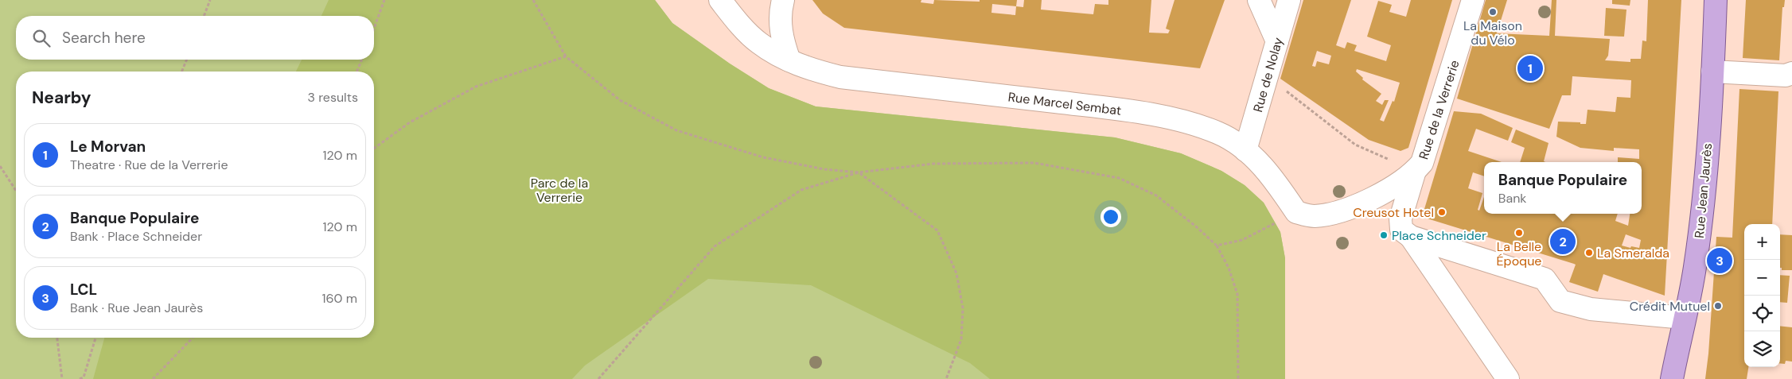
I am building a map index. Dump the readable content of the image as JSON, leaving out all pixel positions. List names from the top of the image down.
{
  "streets": {
    "main road": ["Rue Jean Jaurès"],
    "street": ["Rue de Nolay", "Rue Marcel Sembat", "Rue de la Verrerie"]
  },
  "crossings": [
    ["Rue de Nolay", "Rue Marcel Sembat"],
    ["Rue Marcel Sembat", "Rue de la Verrerie"]
  ],
  "parks": ["Parc de la Verrerie"],
  "places": [
    "La Maison du Vélo",
    "Creusot Hotel",
    "La Belle Époque",
    "Place Schneider",
    "La Smeralda",
    "Crédit Mutuel"
  ],
  "page": {
    "search": "Search here",
    "pins": ["1", "2", "3"],
    "heading": ["Nearby", "3 results"],
    "list": [
      {
        "mark": "1",
        "name": "Le Morvan",
        "note": "Theatre · Rue de la Verrerie",
        "value": "120 m"
      },
      {
        "mark": "2",
        "name": "Banque Populaire",
        "note": "Bank · Place Schneider",
        "value": "120 m"
      },
      {
        "mark": "3",
        "name": "LCL",
        "note": "Bank · Rue Jean Jaurès",
        "value": "160 m"
      }
    ],
    "popup": ["Banque Populaire", "Bank"],
    "map_buttons": ["+", "−"]
  }
}
